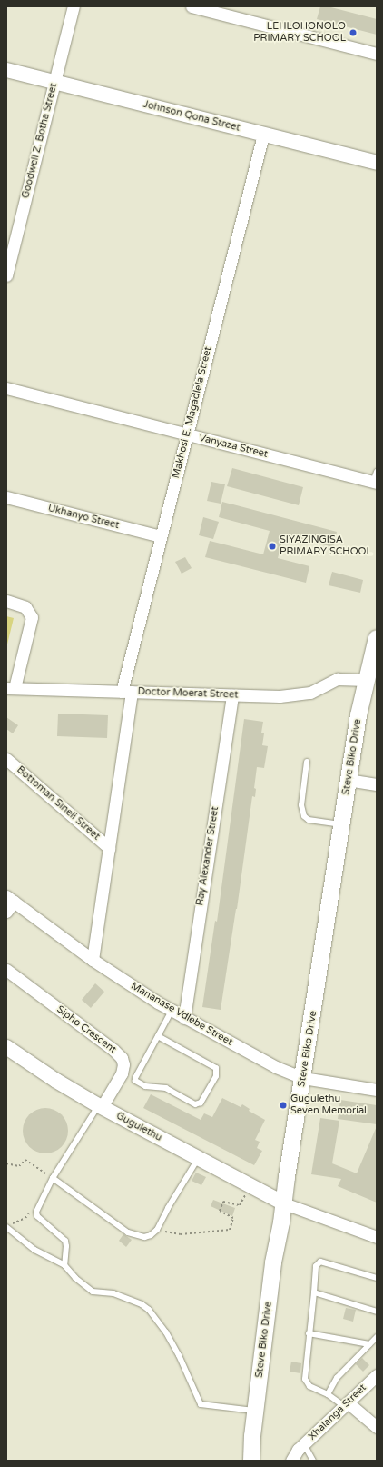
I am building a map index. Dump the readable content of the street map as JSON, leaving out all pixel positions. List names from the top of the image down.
{
  "streets": {
    "main road": ["Steve Biko Drive"],
    "street": [
      "Johnson Qona Street",
      "Goodwell Z. Botha Street",
      "Makhosi E. Magadlela Street",
      "Vanyaza Street",
      "Ukhanyo Street",
      "Doctor Moerat Street",
      "Bottoman Sineli Street",
      "Ray Alexander Street",
      "Mananase Vdlebe Street",
      "Sipho Crescent",
      "Gugulethu",
      "Xhalanga Street"
    ]
  },
  "crossings": [
    ["Johnson Qona Street", "Goodwell Z. Botha Street"],
    ["Johnson Qona Street", "Makhosi E. Magadlela Street"],
    ["Makhosi E. Magadlela Street", "Vanyaza Street"],
    ["Makhosi E. Magadlela Street", "Ukhanyo Street"],
    ["Makhosi E. Magadlela Street", "Doctor Moerat Street"],
    ["Makhosi E. Magadlela Street", "Bottoman Sineli Street"],
    ["Makhosi E. Magadlela Street", "Mananase Vdlebe Street"],
    ["Doctor Moerat Street", "Steve Biko Drive"],
    ["Doctor Moerat Street", "Ray Alexander Street"],
    ["Steve Biko Drive", "Mananase Vdlebe Street"],
    ["Steve Biko Drive", "Gugulethu"],
    ["Ray Alexander Street", "Mananase Vdlebe Street"],
    ["Sipho Crescent", "Gugulethu"]
  ],
  "places": ["LEHLOHONOLO PRIMARY SCHOOL", "SIYAZINGISA PRIMARY SCHOOL", "Gugulethu Seven Memorial"]
}
